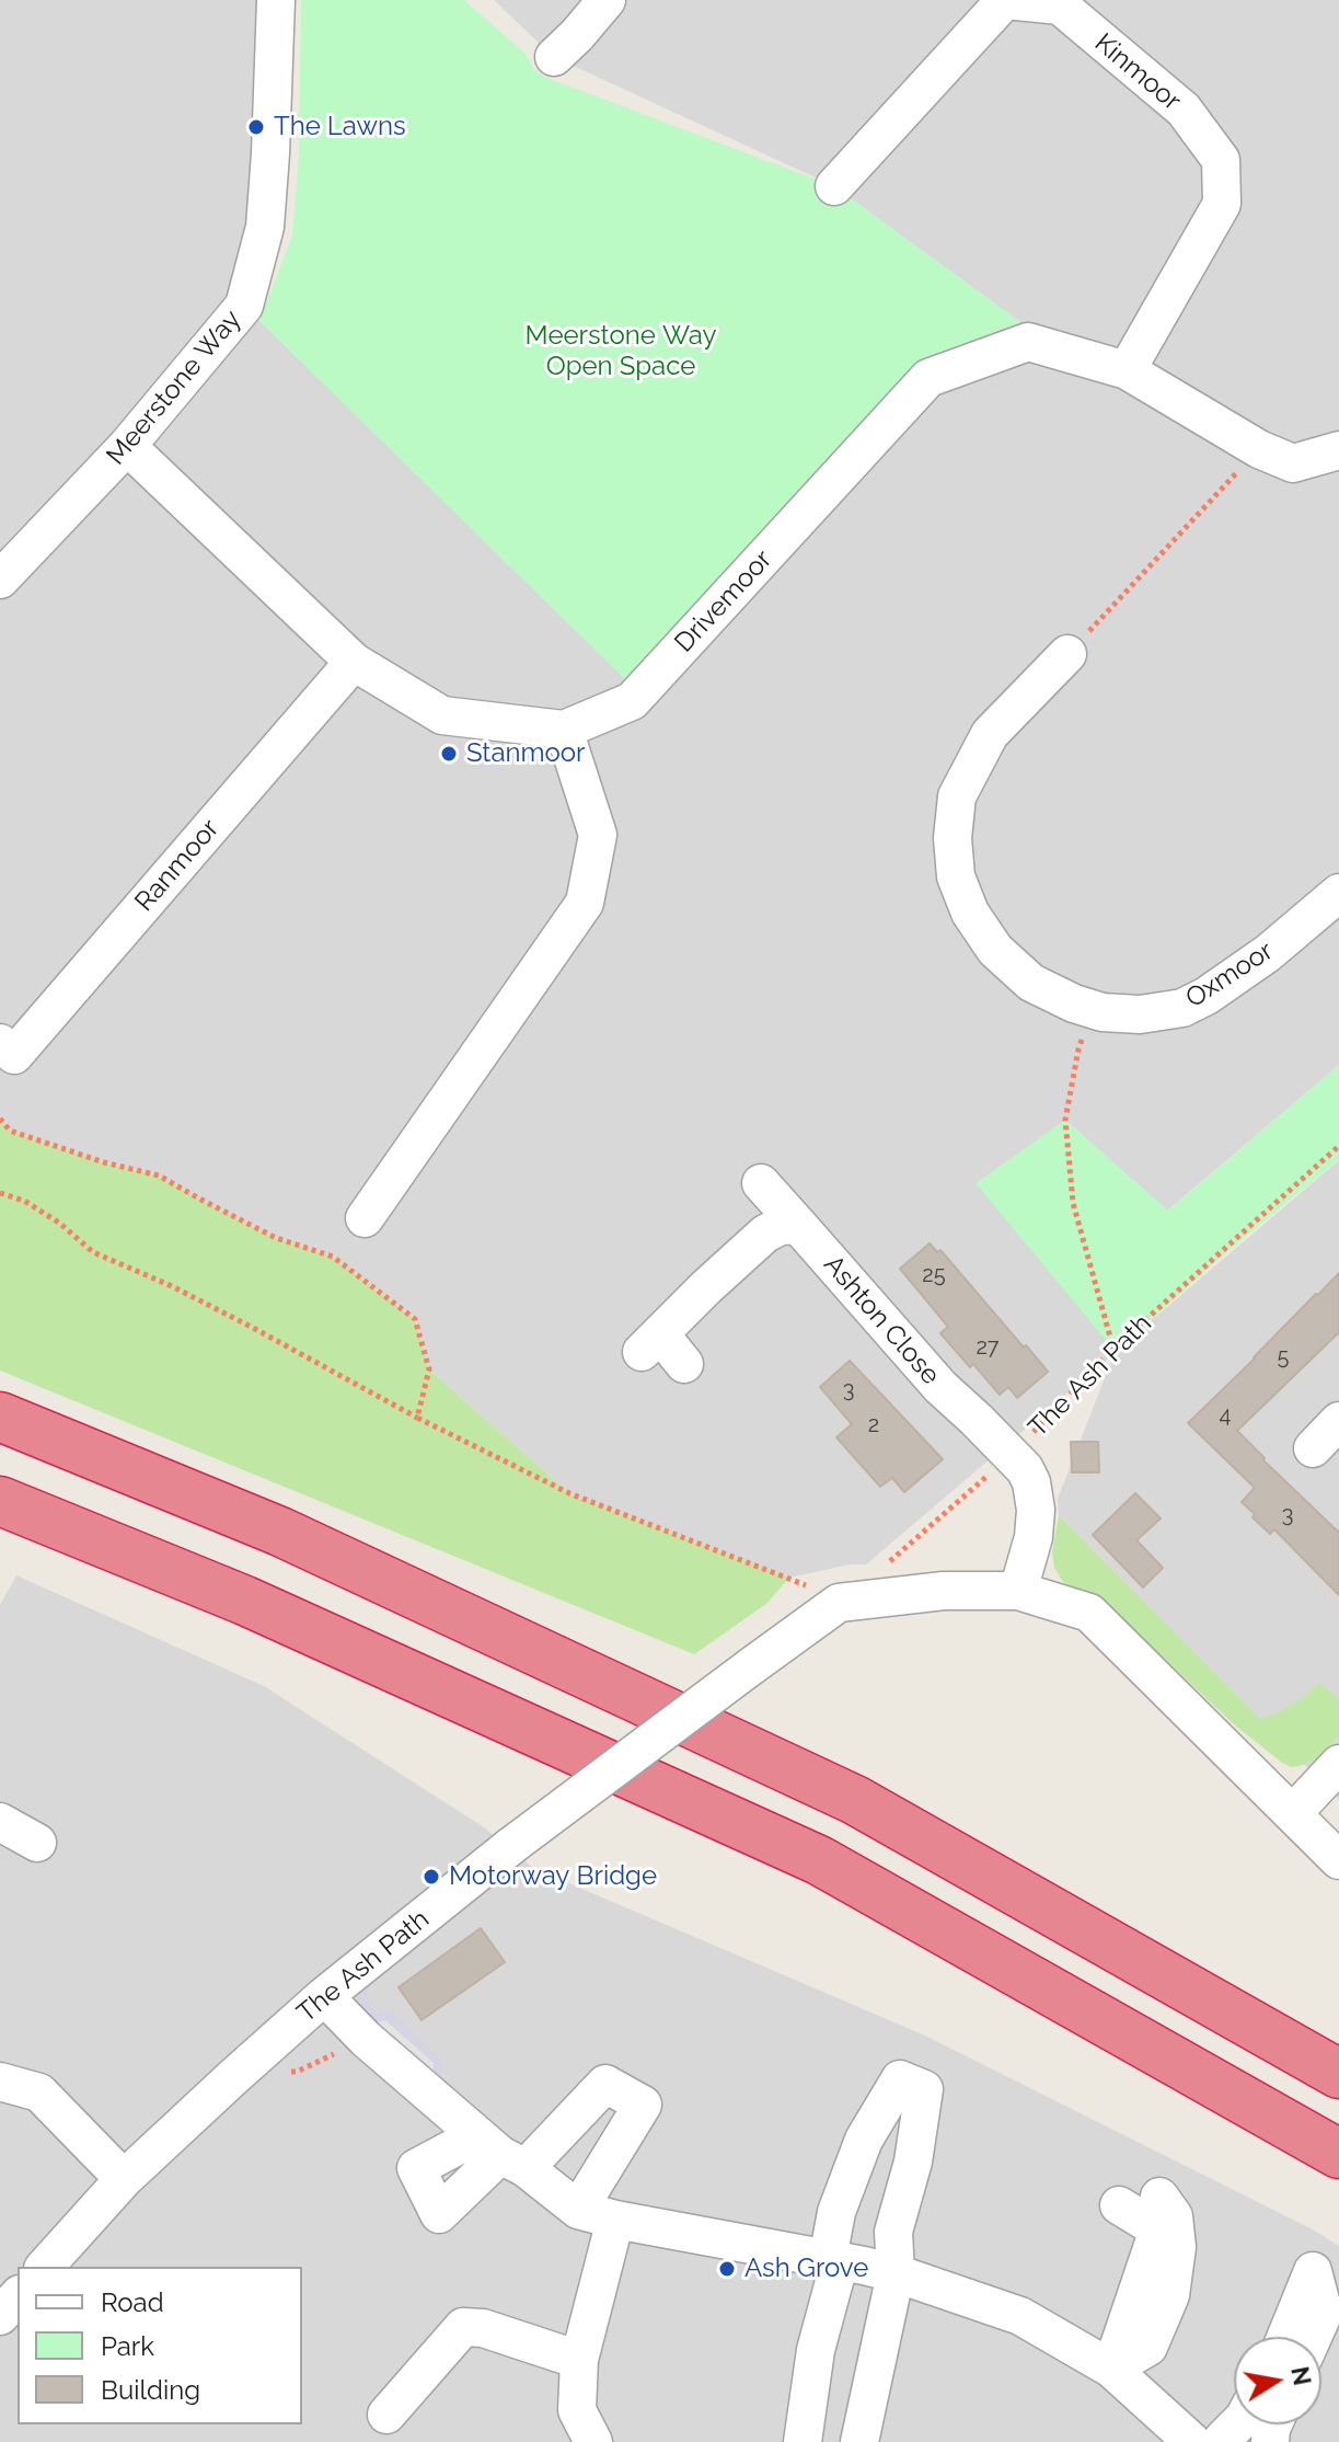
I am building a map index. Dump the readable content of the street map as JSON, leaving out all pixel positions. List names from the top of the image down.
{
  "streets": {
    "street": [
      "Kinmoor",
      "Meerstone Way",
      "Drivemoor",
      "Ranmoor",
      "Oxmoor",
      "Ashton Close",
      "The Ash Path"
    ]
  },
  "crossings": [
    ["Kinmoor", "Drivemoor"],
    ["Meerstone Way", "Drivemoor"],
    ["Drivemoor", "Ranmoor"],
    ["Ashton Close", "The Ash Path"]
  ],
  "parks": ["Meerstone Way Open Space"],
  "places": [
    "The Lawns",
    "Stanmoor",
    "Motorway Bridge",
    "Ash Grove"
  ],
  "house_numbers": [
    "25",
    "27",
    "5",
    "3",
    "4",
    "2",
    "3"
  ],
  "legend": ["Road", "Park", "Building"],
  "north": "right"
}
